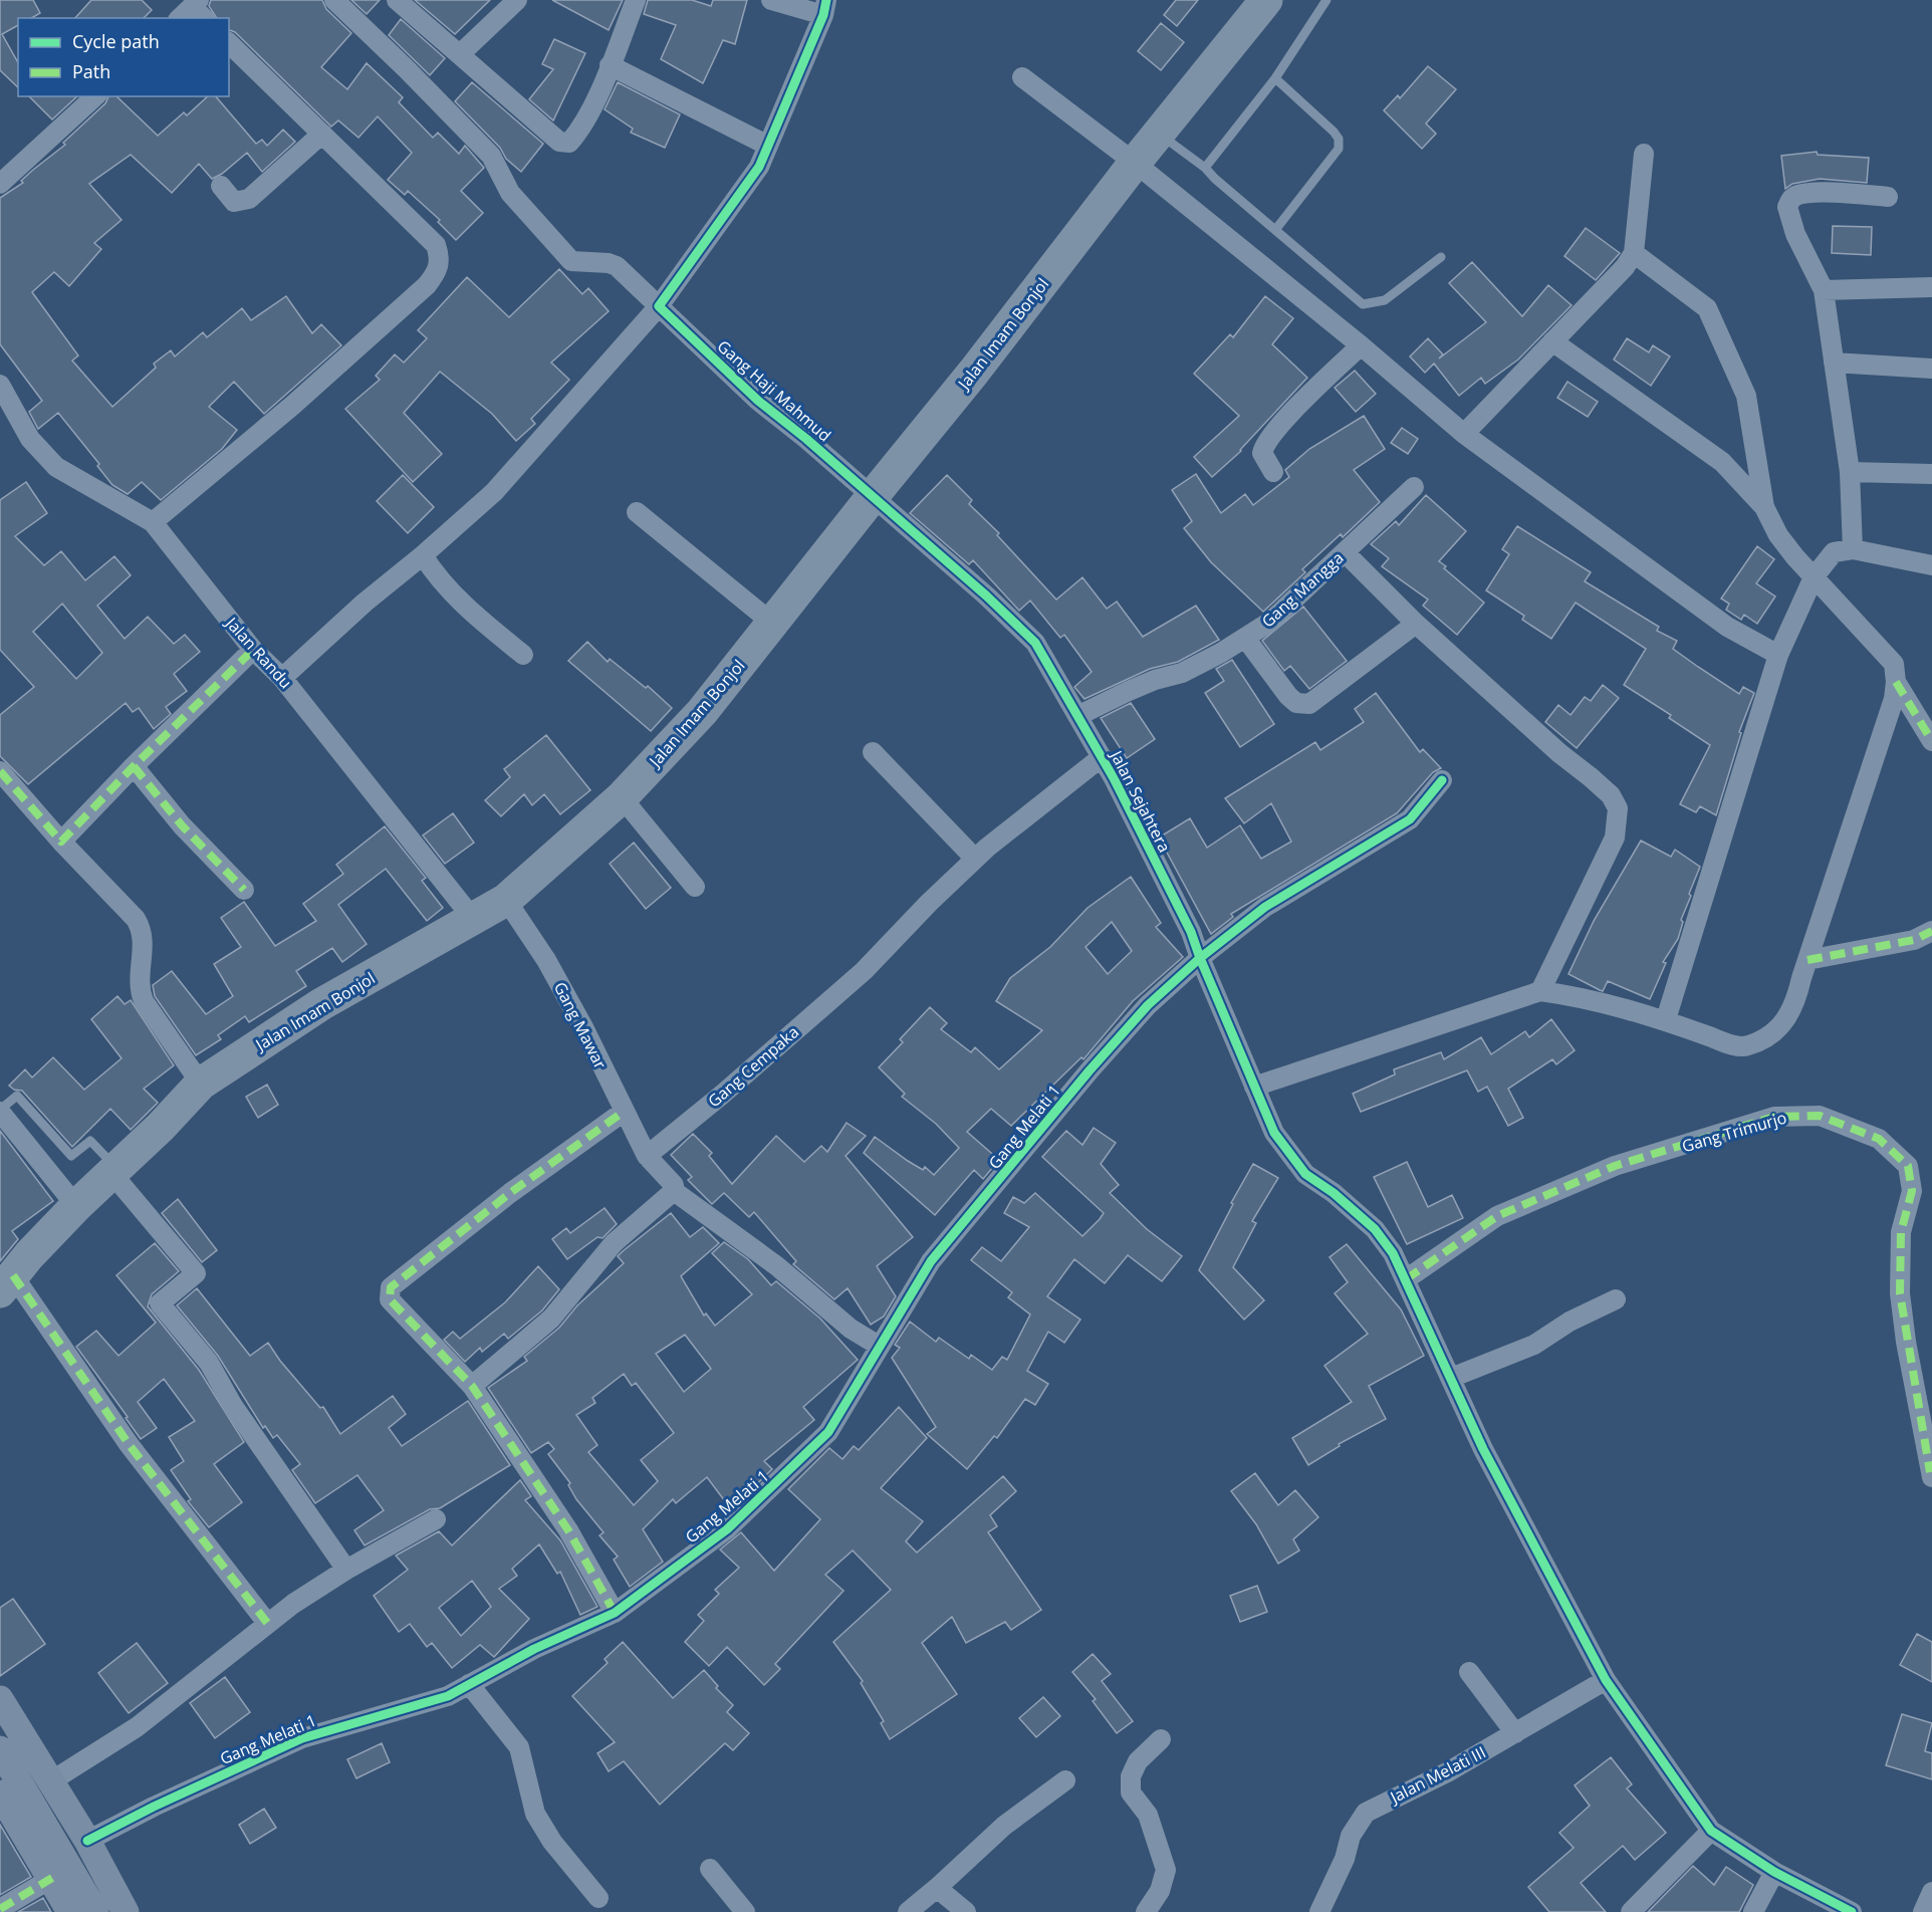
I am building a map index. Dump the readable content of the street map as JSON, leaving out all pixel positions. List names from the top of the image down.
{
  "streets": {
    "highway": ["Jalan Imam Bonjol"],
    "street": [
      "Gang Haji Mahmud",
      "Gang Mangga",
      "Jalan Randu",
      "Jalan Sejahtera",
      "Gang Mawar",
      "Gang Cempaka",
      "Gang Melati 1",
      "Gang Trimurjo",
      "Jalan Melati III"
    ]
  },
  "crossings": [
    ["Jalan Imam Bonjol", "Gang Haji Mahmud"],
    ["Jalan Imam Bonjol", "Jalan Randu"],
    ["Jalan Imam Bonjol", "Jalan Sejahtera"],
    ["Jalan Imam Bonjol", "Gang Mawar"],
    ["Gang Haji Mahmud", "Jalan Sejahtera"],
    ["Gang Mangga", "Jalan Sejahtera"],
    ["Jalan Sejahtera", "Gang Cempaka"],
    ["Jalan Sejahtera", "Gang Melati 1"],
    ["Jalan Sejahtera", "Gang Trimurjo"],
    ["Jalan Sejahtera", "Jalan Melati III"],
    ["Gang Mawar", "Gang Cempaka"]
  ],
  "legend": ["Cycle path", "Path"]
}
